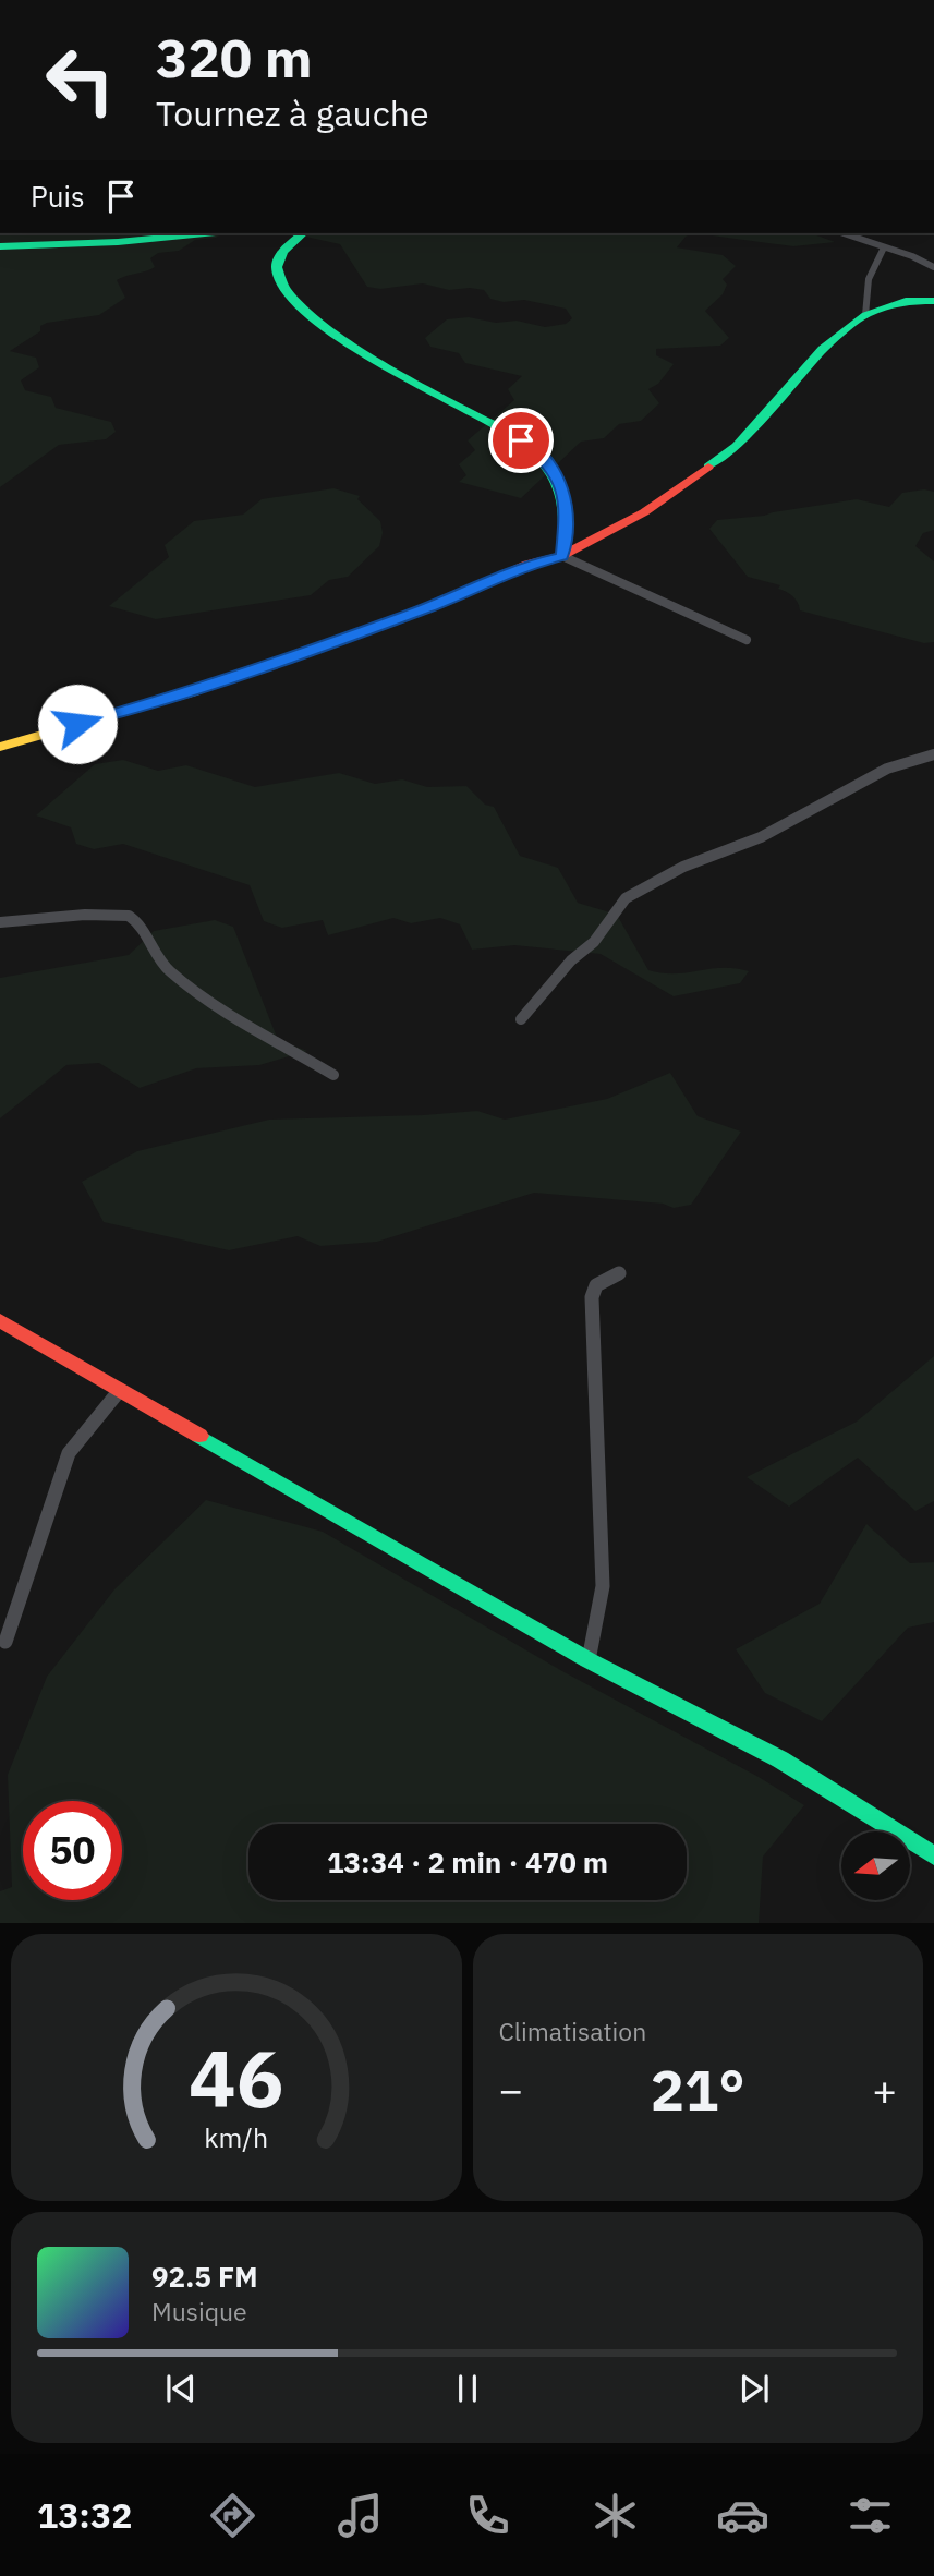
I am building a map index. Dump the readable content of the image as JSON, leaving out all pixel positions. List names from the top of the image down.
{
  "north": "left",
  "page": {
    "turn": ["320 m", "Tournez à gauche"],
    "then": "Puis",
    "limit": "50",
    "trip": "13:34 · 2 min · 470 m",
    "tile": "Climatisation",
    "heat": ["−", "21°", "+"],
    "song": ["92.5 FM", "Musique"],
    "tabs": "13:32",
    "gauge": ["46", "km/h"]
  }
}
